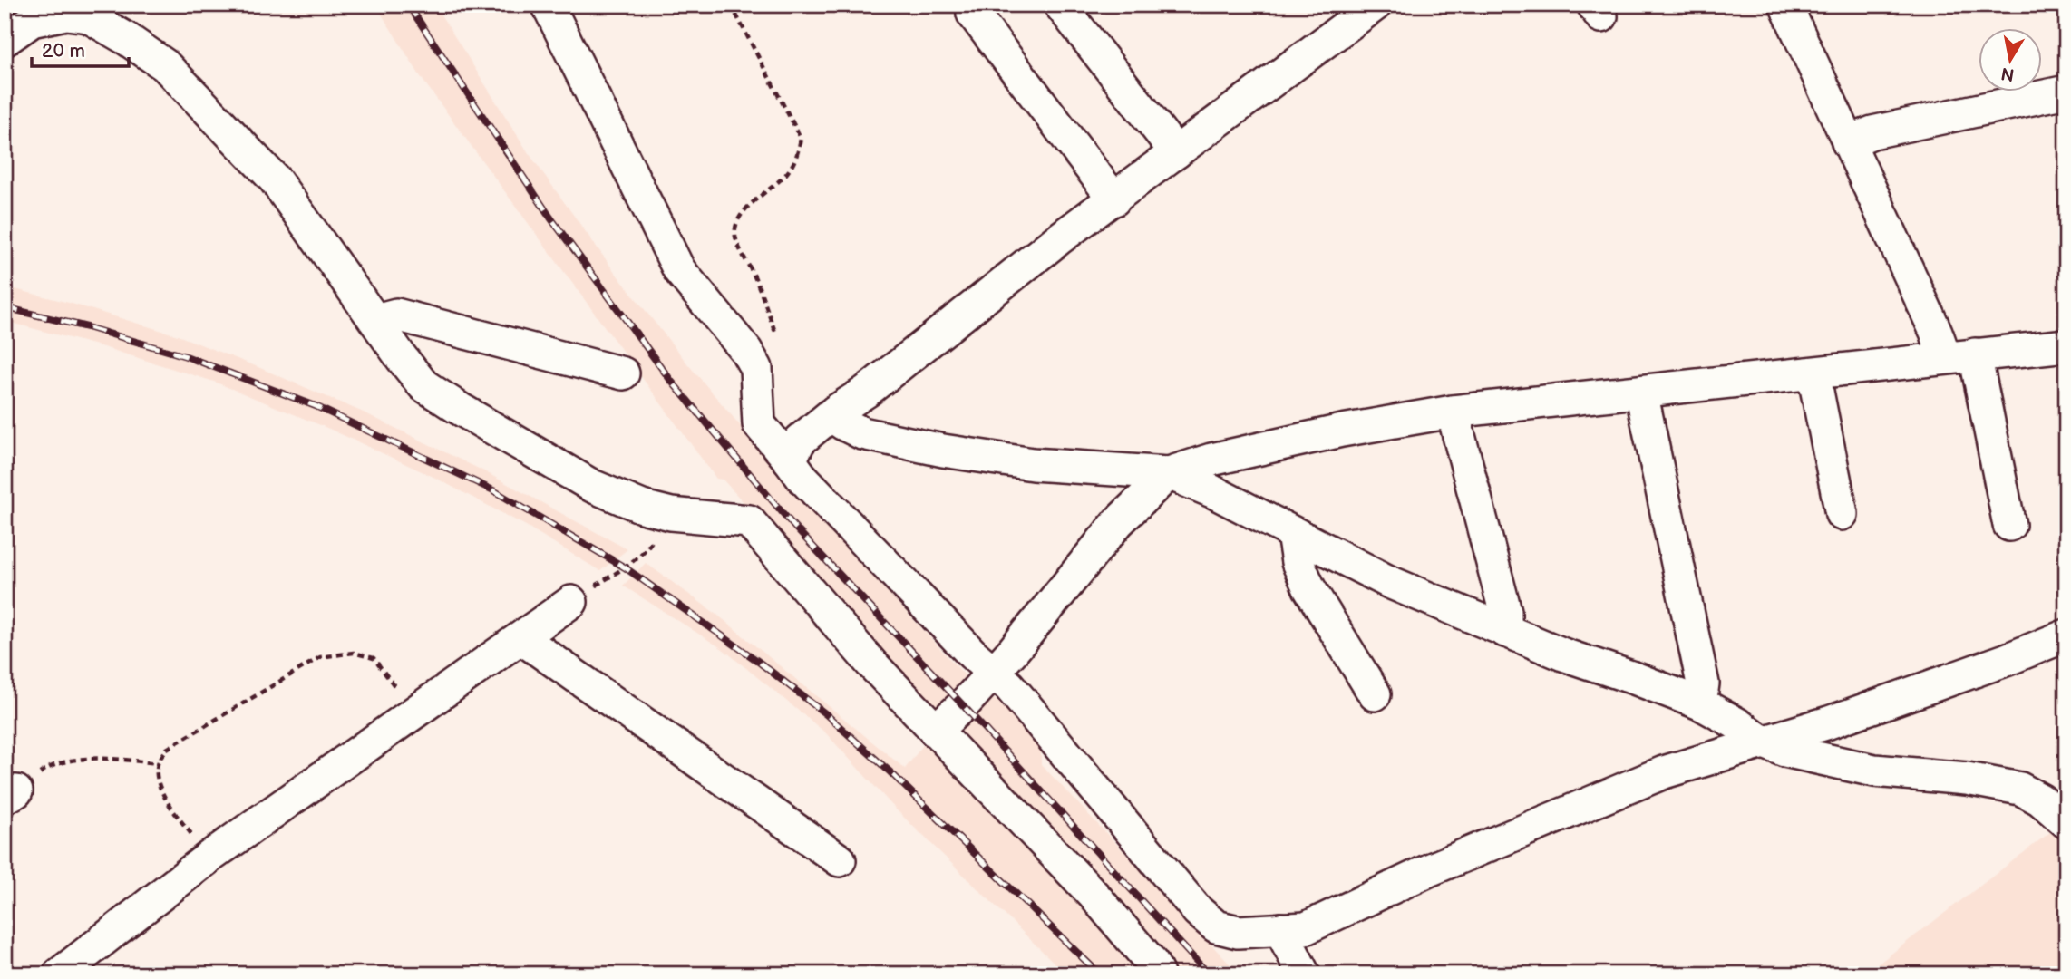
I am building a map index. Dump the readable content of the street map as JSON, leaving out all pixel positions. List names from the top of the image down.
{
  "scale_bar": "20 m",
  "north": "bottom"
}
